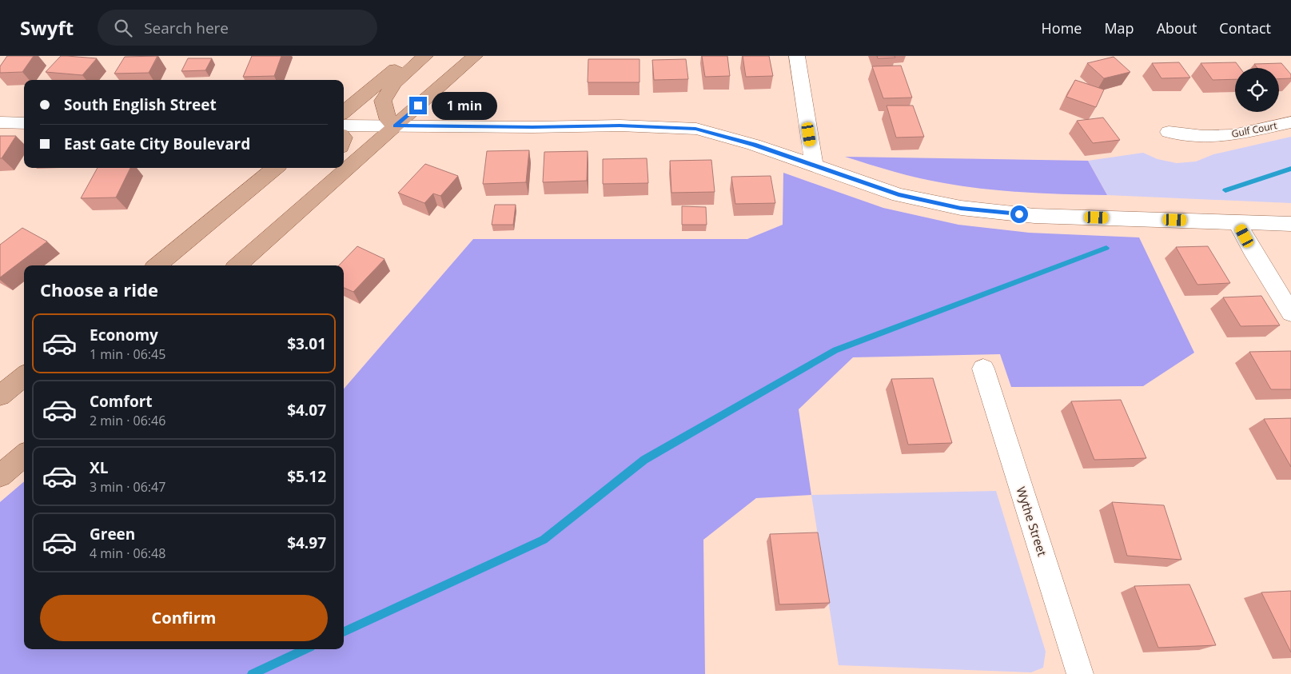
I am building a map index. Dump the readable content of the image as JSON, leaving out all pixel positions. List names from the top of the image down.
{
  "streets": {
    "street": ["Gulf Court", "Wythe Street"]
  },
  "page": {
    "header": "Swyft",
    "search": "Search here",
    "nav": [
      "Home",
      "Map",
      "About",
      "Contact"
    ],
    "banner": ["South English Street", "East Gate City Boulevard"],
    "bubble": "1 min",
    "heading": "Choose a ride",
    "list": [
      {
        "name": "Economy",
        "note": "1 min · 06:45",
        "value": "$3.01"
      },
      {
        "name": "Comfort",
        "note": "2 min · 06:46",
        "value": "$4.07"
      },
      {
        "name": "XL",
        "note": "3 min · 06:47",
        "value": "$5.12"
      },
      {
        "name": "Green",
        "note": "4 min · 06:48",
        "value": "$4.97"
      }
    ],
    "buttons": "Confirm"
  }
}
